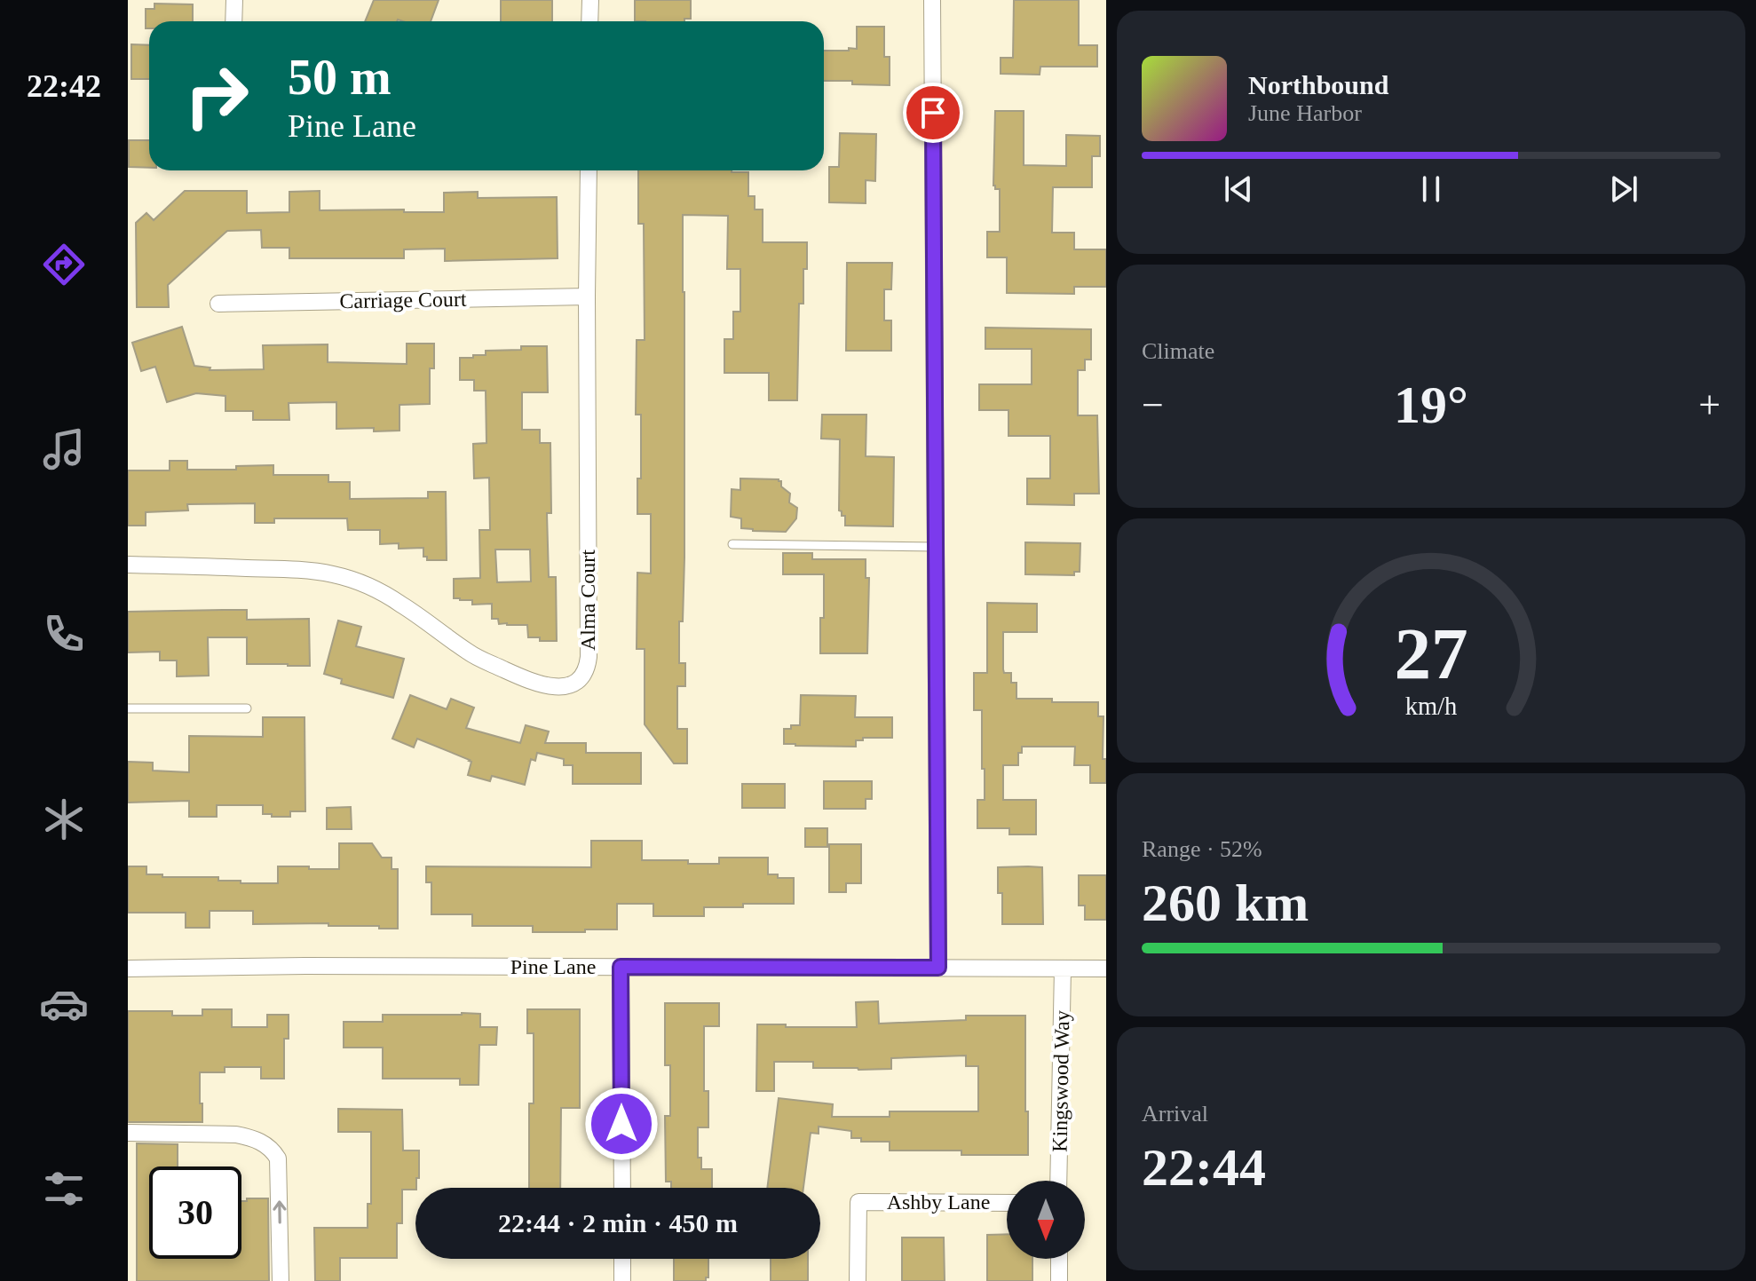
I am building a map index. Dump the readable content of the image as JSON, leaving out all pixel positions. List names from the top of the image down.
{
  "streets": {
    "street": [
      "Carriage Court",
      "Alma Court",
      "Pine Lane",
      "Kingswood Way",
      "Ashby Lane"
    ]
  },
  "crossings": [
    ["Carriage Court", "Alma Court"],
    ["Pine Lane", "Kingswood Way"]
  ],
  "north": "bottom",
  "page": {
    "tabs": "22:42",
    "turn": ["50 m", "Pine Lane"],
    "song": ["Northbound", "June Harbor"],
    "tile": [
      "Climate",
      ["Range · 52%", "260 km"],
      ["Arrival", "22:44"]
    ],
    "heat": ["−", "19°", "+"],
    "limit": "30",
    "trip": "22:44 · 2 min · 450 m",
    "gauge": ["27", "km/h"]
  }
}
